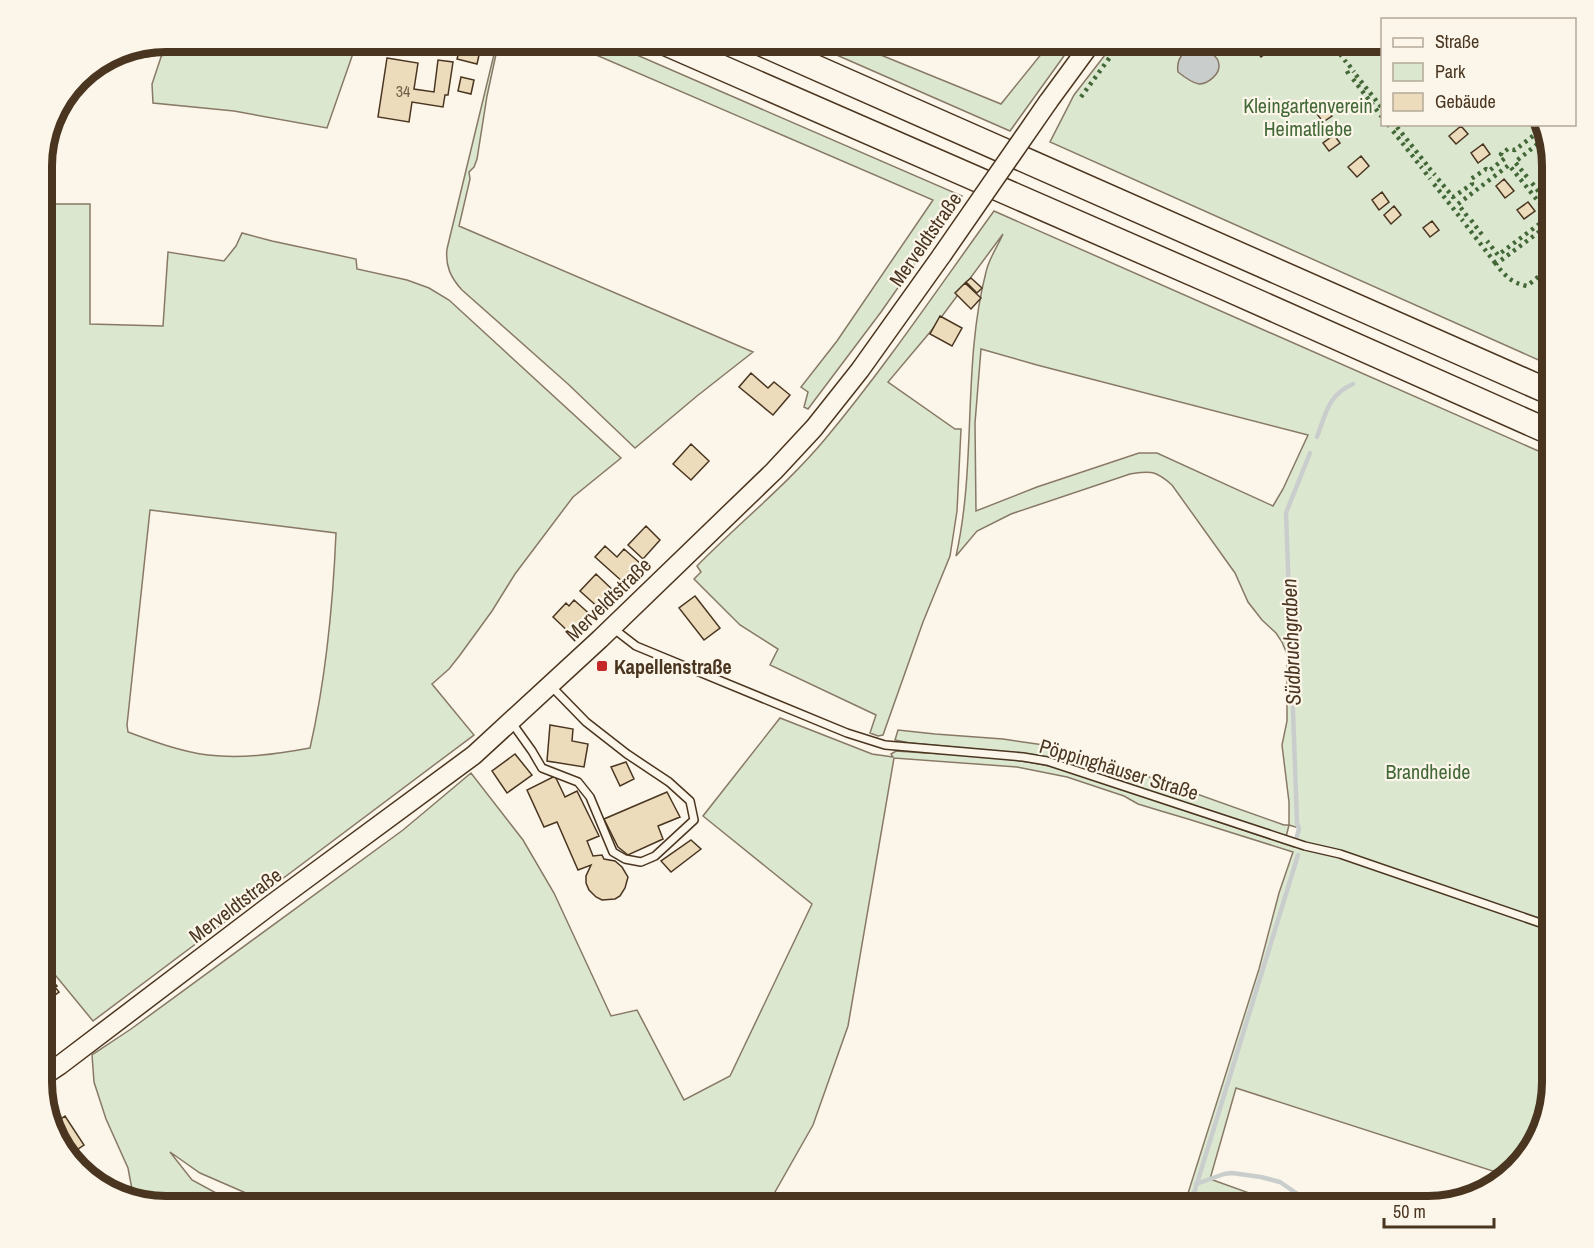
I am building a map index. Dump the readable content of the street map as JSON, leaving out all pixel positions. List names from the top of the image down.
{
  "streets": {
    "street": ["Merveldtstraße"],
    "lane": ["Pöppinghäuser Straße"]
  },
  "crossings": [
    ["Merveldtstraße", "Pöppinghäuser Straße"]
  ],
  "water": ["Südbruchgraben"],
  "parks": ["Kleingartenverein Heimatliebe", "Brandheide"],
  "places": {
    "transit": ["Kapellenstraße"]
  },
  "house_numbers": ["34"],
  "legend": ["Straße", "Park", "Gebäude"],
  "scale_bar": "50 m"
}
